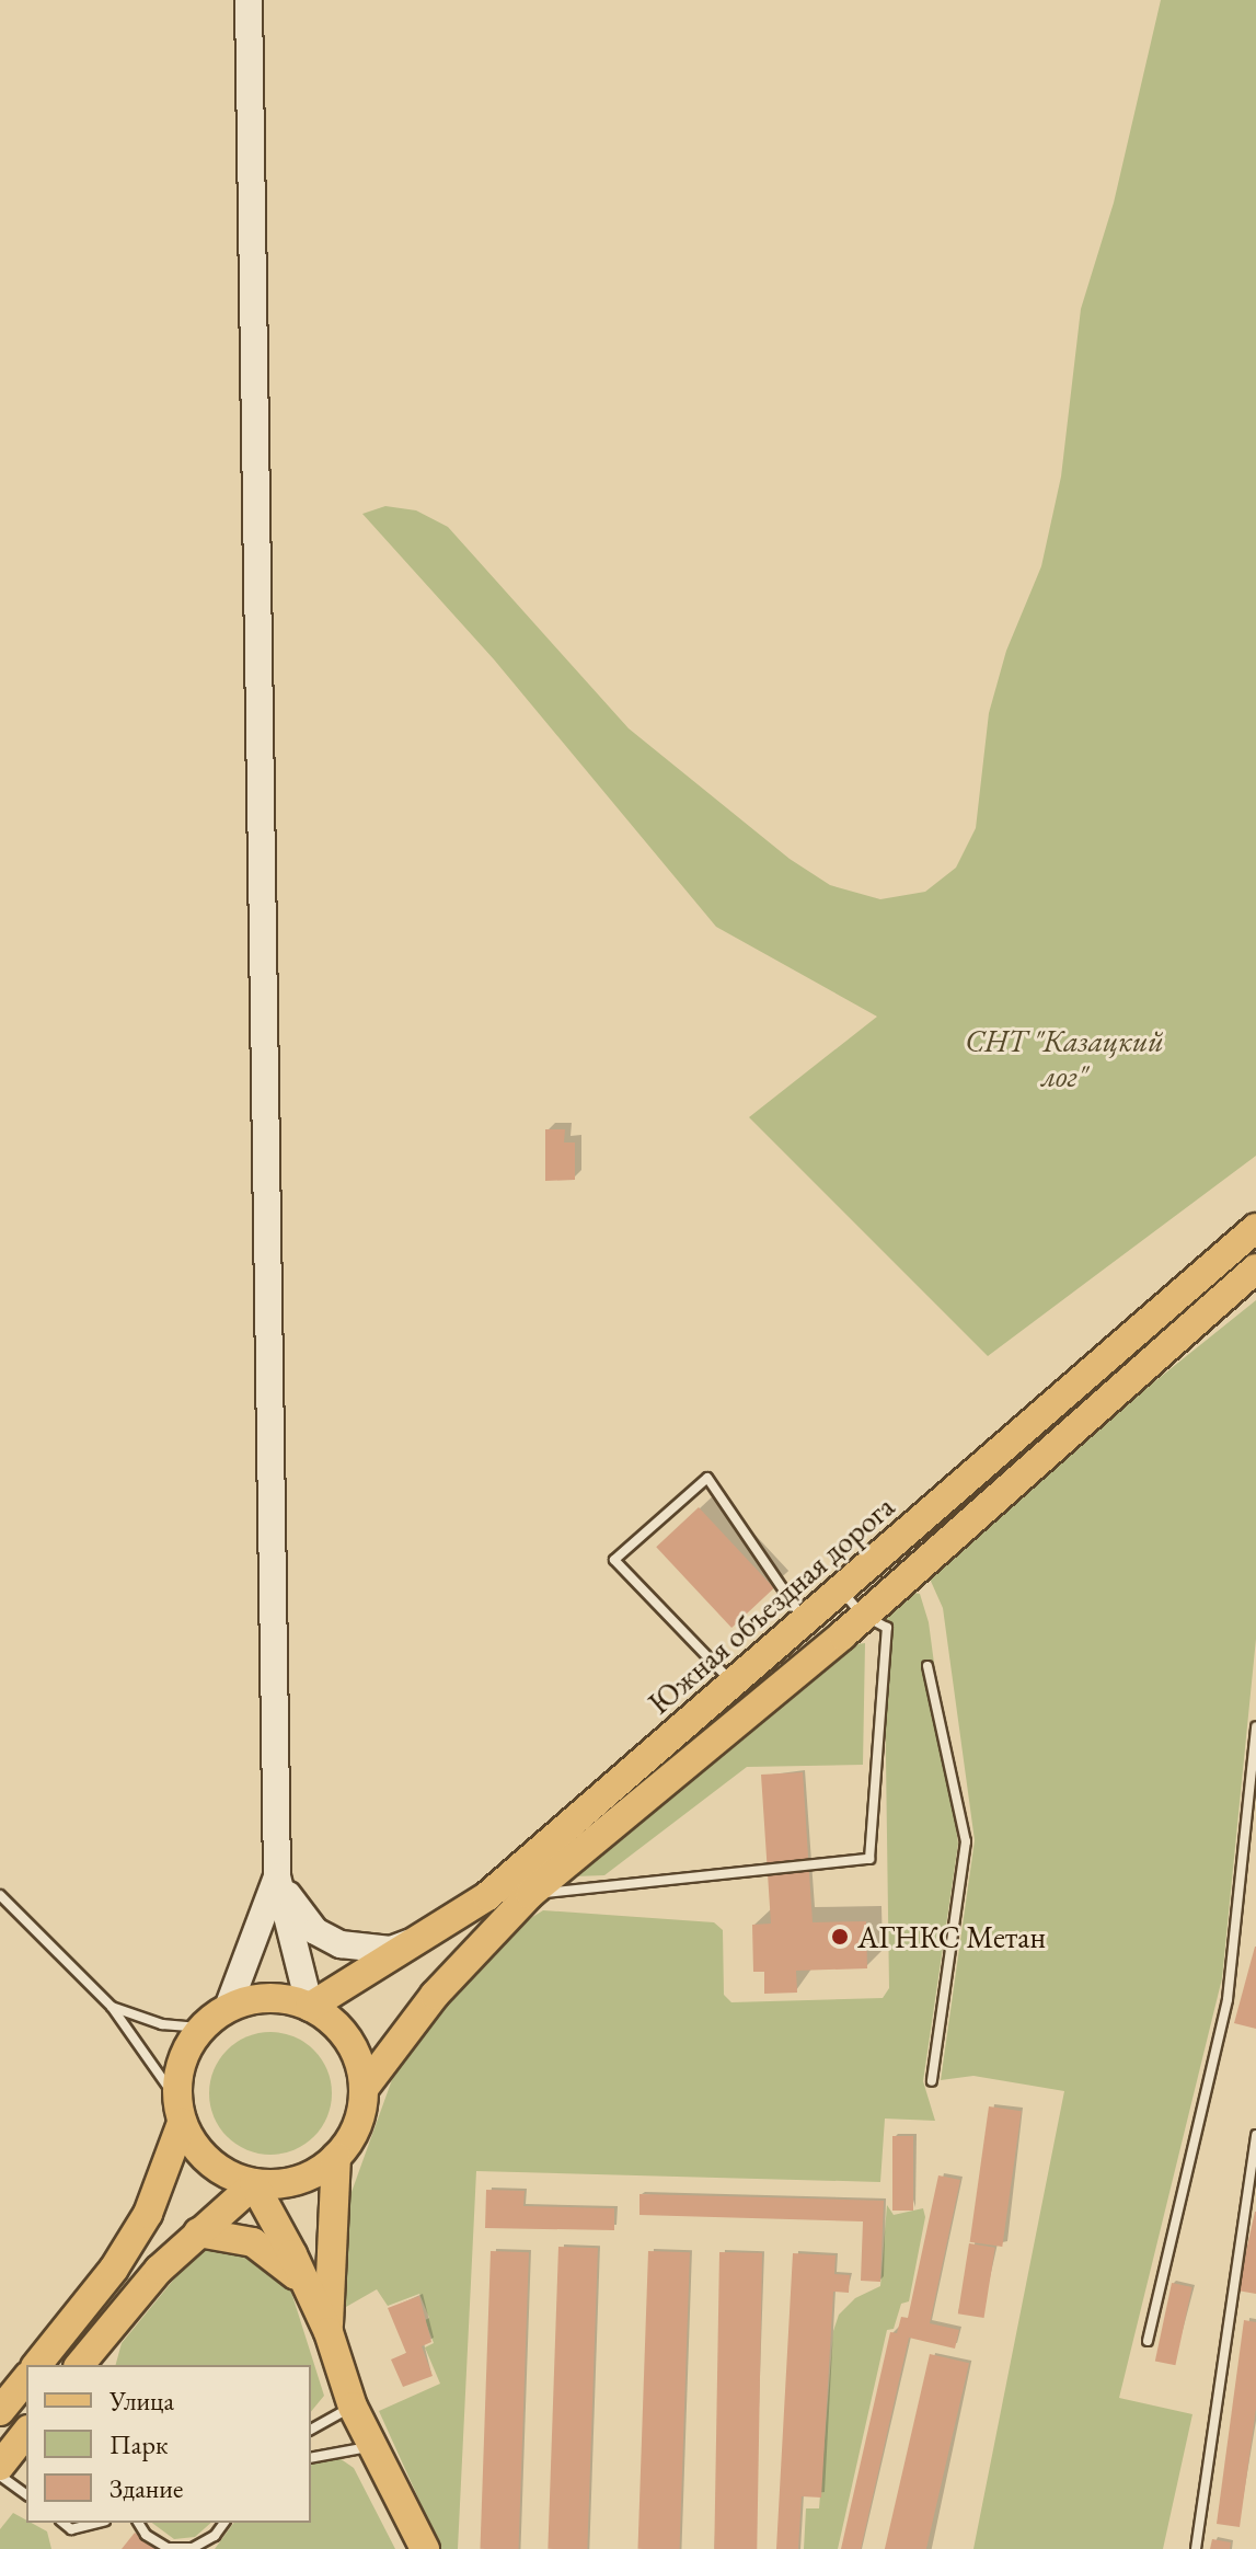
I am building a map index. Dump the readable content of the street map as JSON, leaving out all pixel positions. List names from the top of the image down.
{
  "streets": {
    "main road": ["Южная объездная дорога"]
  },
  "parks": ["СНТ \"Казацкий лог\""],
  "places": ["АГНКС Метан"],
  "legend": ["Улица", "Парк", "Здание"]
}
